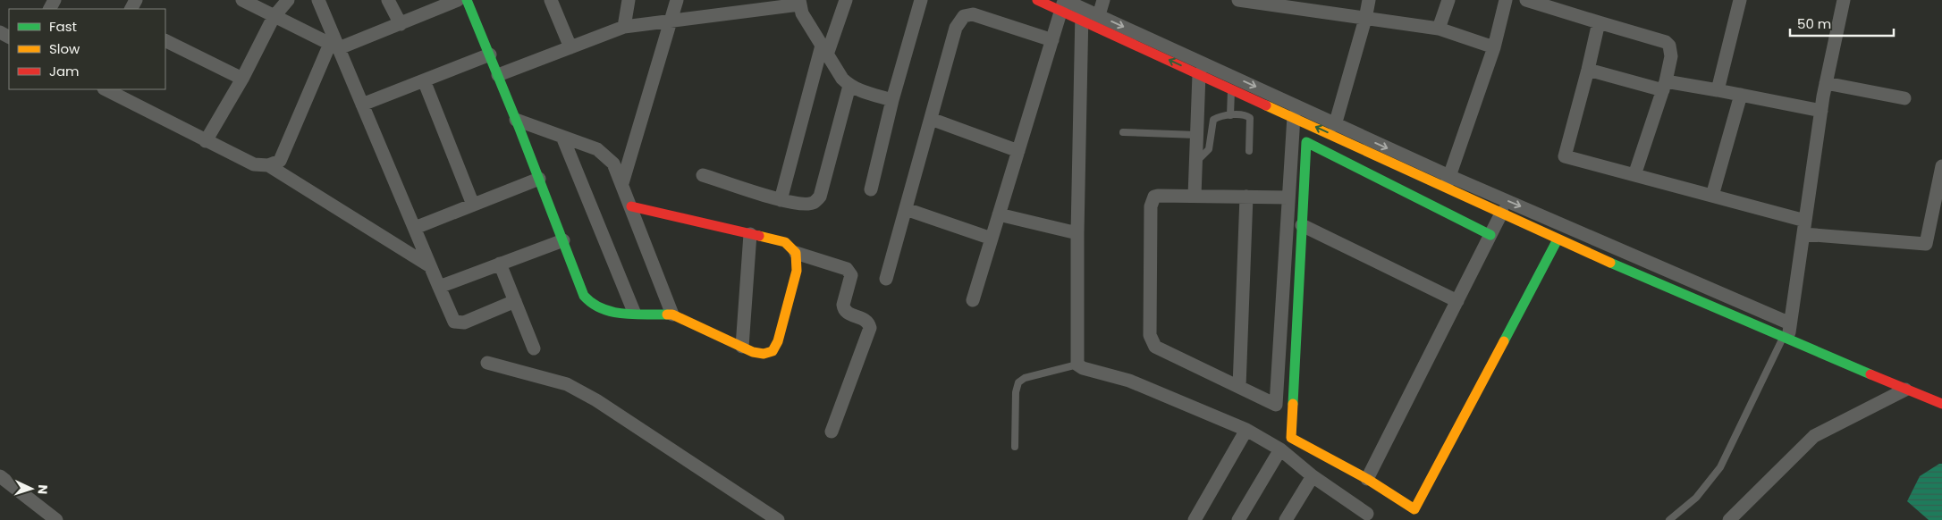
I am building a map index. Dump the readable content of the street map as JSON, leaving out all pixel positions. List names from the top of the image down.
{
  "legend": ["Fast", "Slow", "Jam"],
  "scale_bar": "50 m",
  "north": "right"
}
